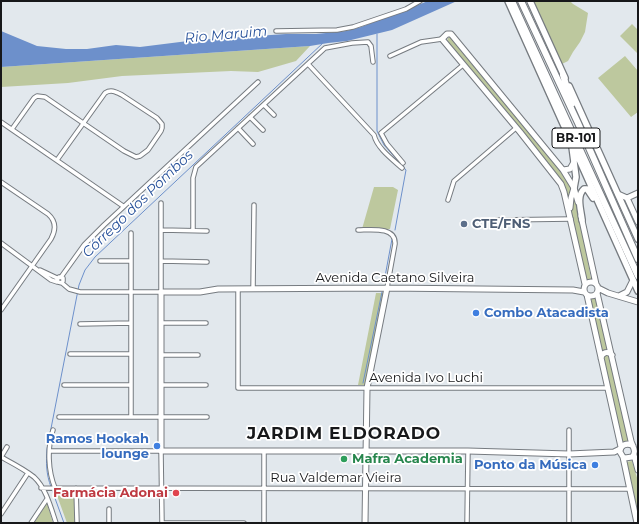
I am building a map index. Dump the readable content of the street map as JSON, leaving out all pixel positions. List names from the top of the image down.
{
  "streets": {
    "highway": ["BR-101"],
    "street": ["Avenida Caetano Silveira", "Avenida Ivo Luchi", "Rua Valdemar Vieira"]
  },
  "crossings": [
    ["Avenida Caetano Silveira", "Avenida Ivo Luchi"]
  ],
  "districts": ["JARDIM ELDORADO"],
  "water": ["Rio Maruim", "Córrego dos Pombos"],
  "places": [
    "CTE/FNS",
    "Combo Atacadista",
    "Ramos Hookah lounge",
    "Mafra Academia",
    "Ponto da Música",
    "Farmácia Adonai"
  ]
}
